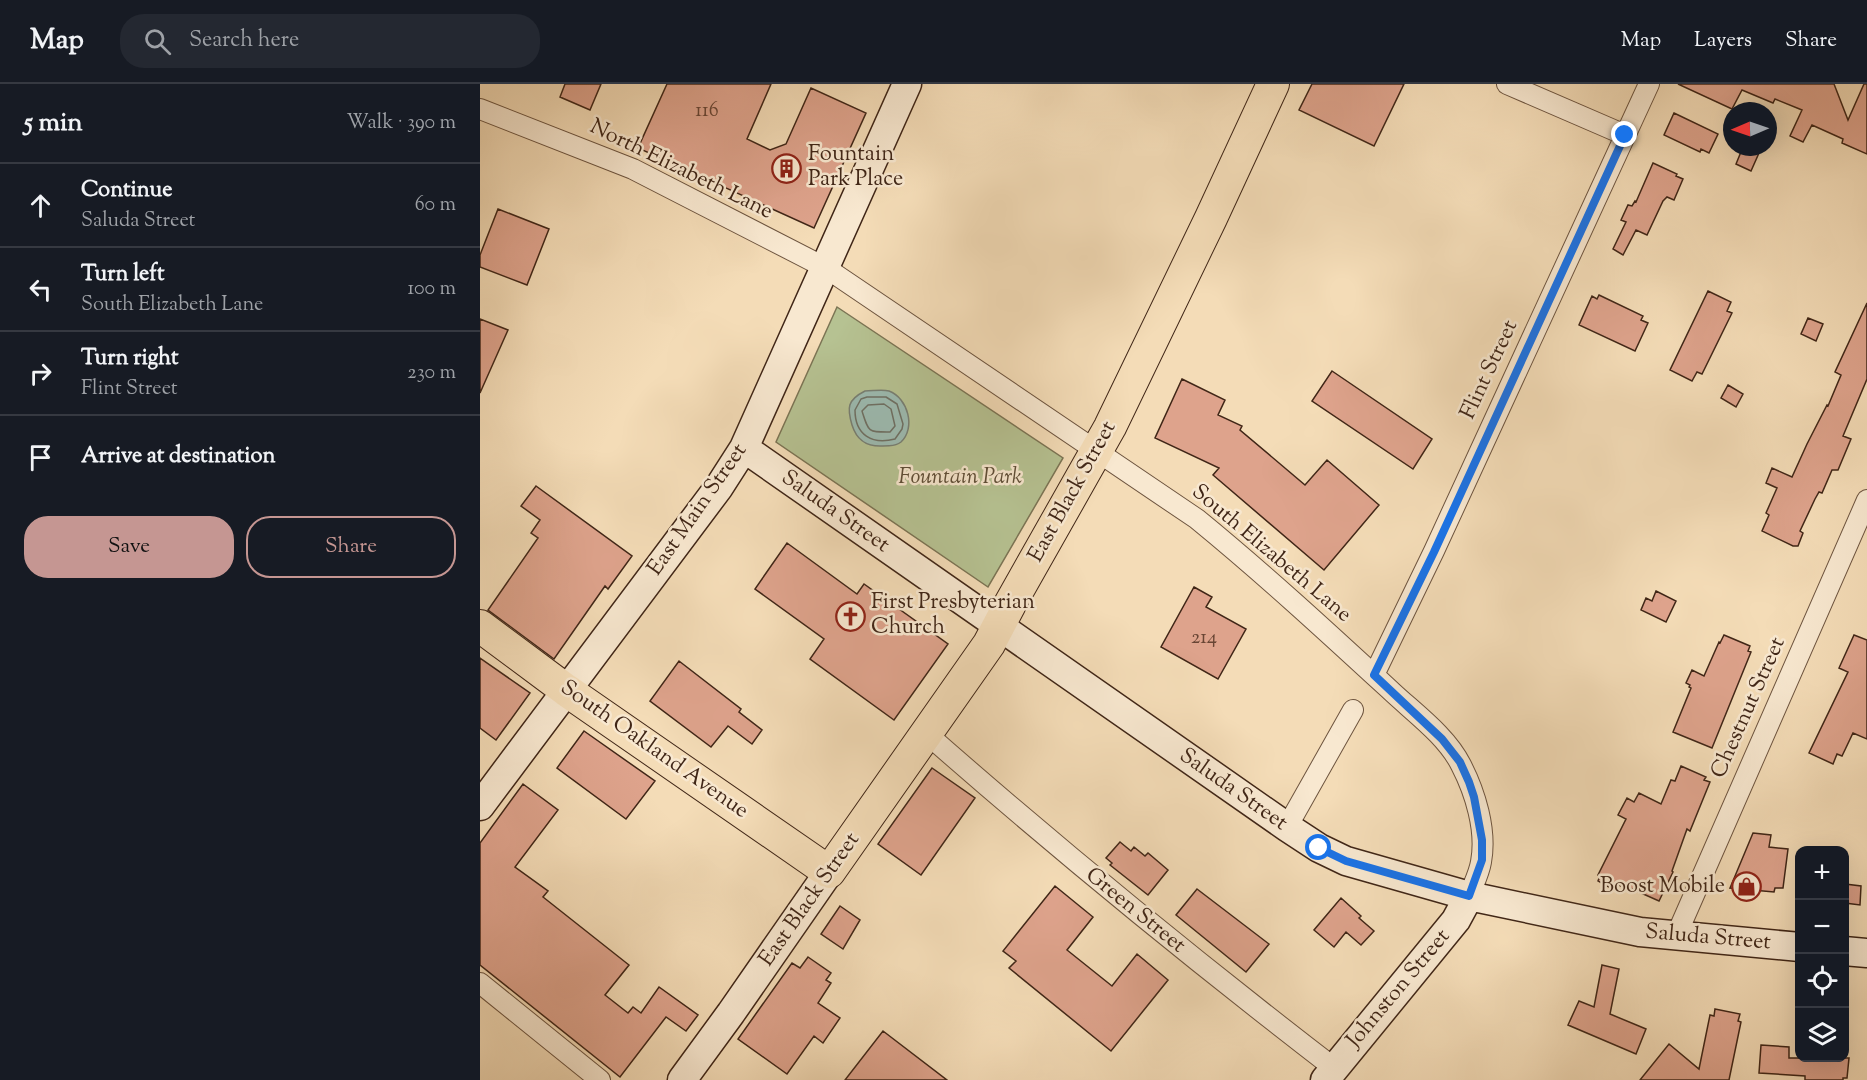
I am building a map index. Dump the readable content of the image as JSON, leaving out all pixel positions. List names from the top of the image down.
{
  "streets": {
    "main road": [
      "East Black Street",
      "East Main Street",
      "Saluda Street",
      "South Oakland Avenue",
      "Johnston Street"
    ],
    "street": [
      "North Elizabeth Lane",
      "Flint Street",
      "South Elizabeth Lane",
      "Chestnut Street",
      "Green Street"
    ]
  },
  "crossings": [
    ["North Elizabeth Lane", "East Main Street"],
    ["North Elizabeth Lane", "South Elizabeth Lane"],
    ["Flint Street", "South Elizabeth Lane"],
    ["East Black Street", "Saluda Street"],
    ["East Black Street", "South Elizabeth Lane"],
    ["East Black Street", "South Oakland Avenue"],
    ["East Black Street", "Green Street"],
    ["East Main Street", "Saluda Street"],
    ["East Main Street", "South Elizabeth Lane"],
    ["East Main Street", "South Oakland Avenue"],
    ["Saluda Street", "South Elizabeth Lane"],
    ["Saluda Street", "Chestnut Street"],
    ["Saluda Street", "Johnston Street"],
    ["South Elizabeth Lane", "Johnston Street"],
    ["Green Street", "Johnston Street"]
  ],
  "parks": ["Fountain Park"],
  "places": {
    "building": ["Fountain Park Place"],
    "church": ["First Presbyterian Church"],
    "shop": ["Boost Mobile"]
  },
  "house_numbers": ["116", "214"],
  "north": "left",
  "page": {
    "header": "Map",
    "search": "Search here",
    "nav": ["Map", "Layers", "Share"],
    "heading": ["5 min", "Walk · 390 m"],
    "list": [
      ["Continue", "Saluda Street", "60 m"],
      ["Turn left", "South Elizabeth Lane", "100 m"],
      ["Turn right", "Flint Street", "230 m"],
      "Arrive at destination"
    ],
    "buttons": ["Save", "Share"],
    "map_buttons": ["+", "−"]
  }
}
